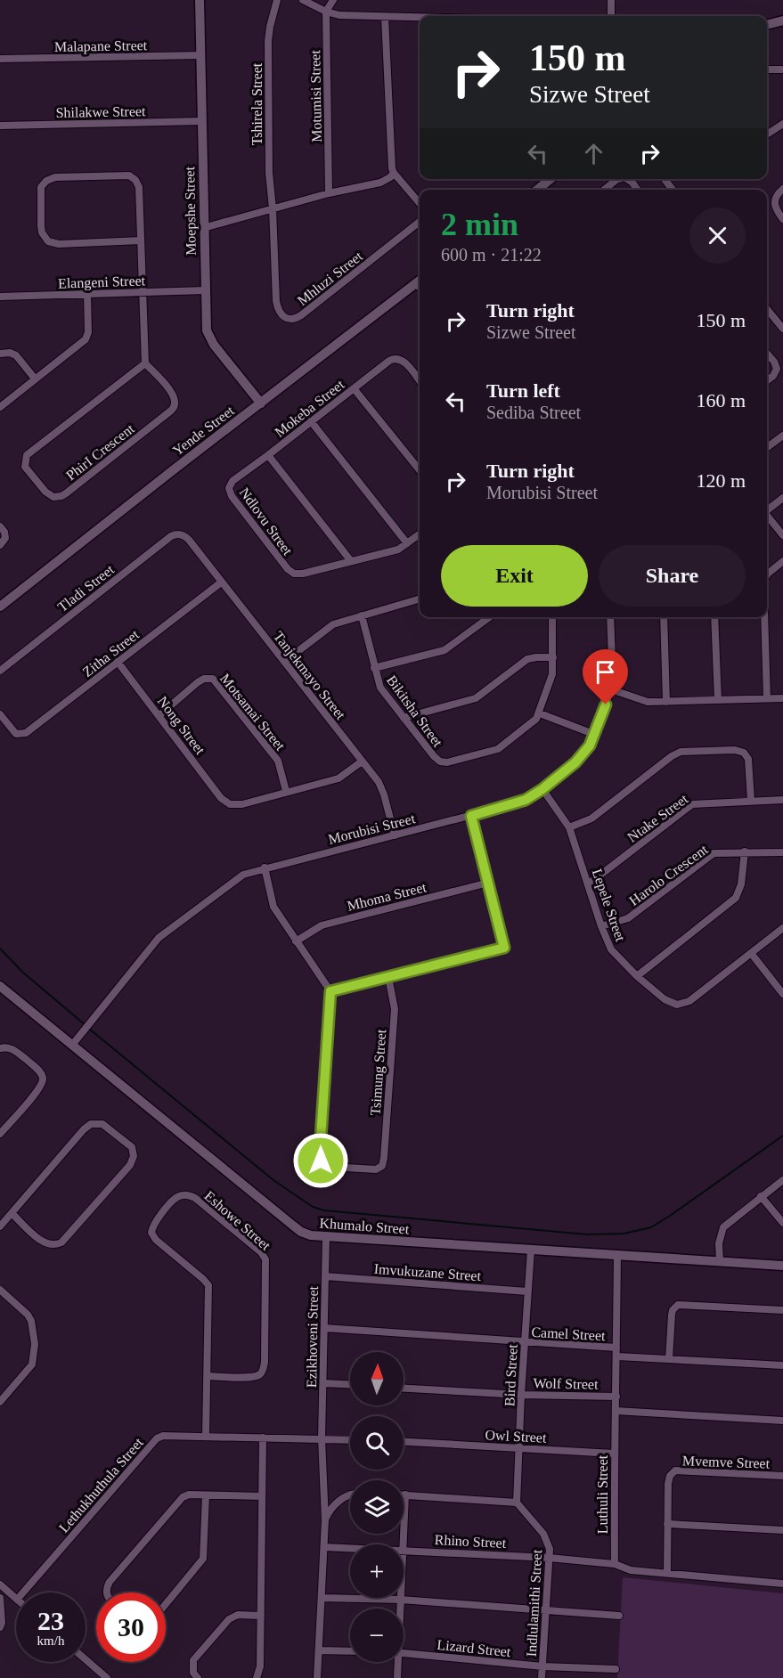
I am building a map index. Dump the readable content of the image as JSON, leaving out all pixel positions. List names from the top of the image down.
{
  "streets": {
    "street": [
      "Malapane Street",
      "Motumisi Street",
      "Tshirela Street",
      "Shilakwe Street",
      "Moepshe Street",
      "Mhluzi Street",
      "Elangeni Street",
      "Mokeba Street",
      "Yende Street",
      "PhirI Crescent",
      "Ndlovu Street",
      "Tladi Street",
      "Zitha Street",
      "Tanjekmayo Street",
      "Bikitsha Street",
      "Motsamai Street",
      "Nong Street",
      "Ntake Street",
      "Morubisi Street",
      "Harolo Crescent",
      "Mhoma Street",
      "Lepele Street",
      "Tsimung Street",
      "Eshowe Street",
      "Khumalo Street",
      "Imvukuzane Street",
      "Camel Street",
      "Ezikhoveni Street",
      "Bird Street",
      "Wolf Street",
      "Owl Street",
      "Mvemve Street",
      "Lethukhuthula Street",
      "Luthuli Street",
      "Rhino Street",
      "Indlulamithi Street",
      "Lizard Street"
    ]
  },
  "crossings": [
    ["Malapane Street", "Moepshe Street"],
    ["Tshirela Street", "Mhluzi Street"],
    ["Shilakwe Street", "Moepshe Street"],
    ["Moepshe Street", "Elangeni Street"],
    ["Moepshe Street", "Yende Street"],
    ["Mokeba Street", "Ndlovu Street"],
    ["Tladi Street", "Tanjekmayo Street"],
    ["Zitha Street", "Tanjekmayo Street"],
    ["Zitha Street", "Nong Street"],
    ["Tanjekmayo Street", "Morubisi Street"],
    ["Motsamai Street", "Nong Street"],
    ["Ntake Street", "Lepele Street"],
    ["Morubisi Street", "Lepele Street"],
    ["Morubisi Street", "Khumalo Street"],
    ["Harolo Crescent", "Lepele Street"],
    ["Eshowe Street", "Lethukhuthula Street"],
    ["Khumalo Street", "Ezikhoveni Street"],
    ["Khumalo Street", "Bird Street"],
    ["Khumalo Street", "Luthuli Street"],
    ["Imvukuzane Street", "Ezikhoveni Street"],
    ["Imvukuzane Street", "Bird Street"],
    ["Camel Street", "Ezikhoveni Street"],
    ["Camel Street", "Bird Street"],
    ["Camel Street", "Luthuli Street"],
    ["Ezikhoveni Street", "Lethukhuthula Street"],
    ["Bird Street", "Wolf Street"],
    ["Bird Street", "Owl Street"],
    ["Bird Street", "Indlulamithi Street"],
    ["Wolf Street", "Luthuli Street"],
    ["Owl Street", "Luthuli Street"],
    ["Luthuli Street", "Rhino Street"],
    ["Rhino Street", "Indlulamithi Street"],
    ["Indlulamithi Street", "Lizard Street"]
  ],
  "north": "top",
  "page": {
    "turn": ["150 m", "Sizwe Street"],
    "heading": ["2 min", "600 m · 21:22"],
    "list": [
      {
        "name": "Turn right",
        "note": "Sizwe Street",
        "value": "150 m"
      },
      {
        "name": "Turn left",
        "note": "Sediba Street",
        "value": "160 m"
      },
      {
        "name": "Turn right",
        "note": "Morubisi Street",
        "value": "120 m"
      }
    ],
    "buttons": ["Exit", "Share"],
    "map_buttons": ["+", "−"],
    "speed": "23 km/h",
    "limit": "30"
  }
}
